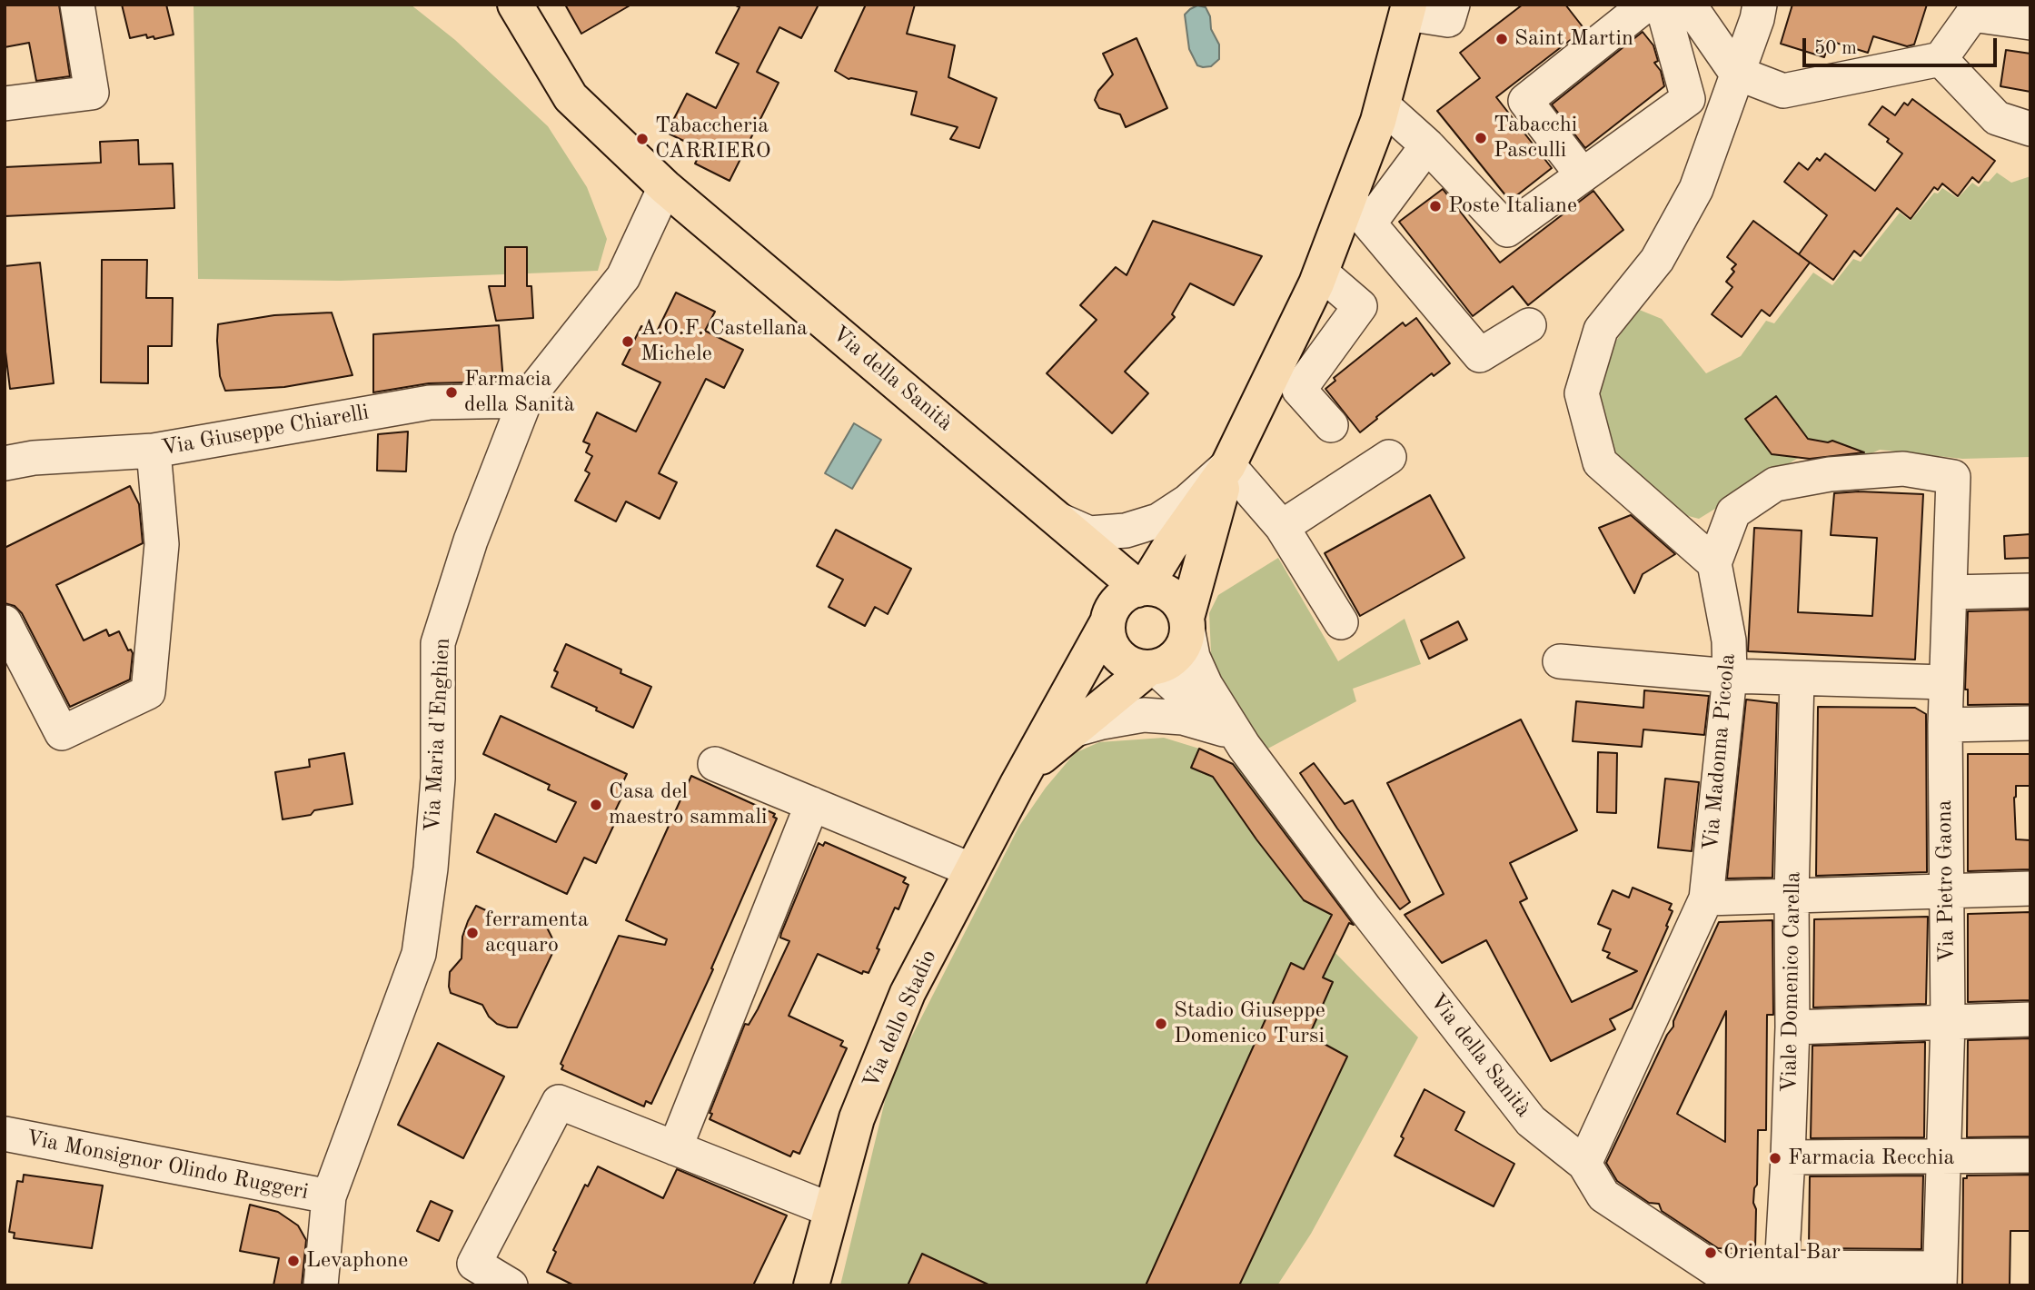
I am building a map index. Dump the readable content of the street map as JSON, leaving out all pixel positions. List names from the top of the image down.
{
  "streets": {
    "main road": ["Via della Sanità", "Via dello Stadio"],
    "street": [
      "Via Giuseppe Chiarelli",
      "Via Maria d'Enghien",
      "Via Madonna Piccola",
      "Via Pietro Gaona",
      "Viale Domenico Carella",
      "Via Monsignor Olindo Ruggeri"
    ]
  },
  "crossings": [
    ["Via della Sanità", "Via Maria d'Enghien"],
    ["Via della Sanità", "Via Madonna Piccola"],
    ["Via della Sanità", "Via Pietro Gaona"],
    ["Via della Sanità", "Viale Domenico Carella"],
    ["Via della Sanità", "Via dello Stadio"],
    ["Via Giuseppe Chiarelli", "Via Maria d'Enghien"],
    ["Via Maria d'Enghien", "Via Monsignor Olindo Ruggeri"],
    ["Via Madonna Piccola", "Via Pietro Gaona"]
  ],
  "places": [
    "Saint Martin",
    "Tabacchi Pasculli",
    "Tabaccheria CARRIERO",
    "Poste Italiane",
    "A.O.F. Castellana Michele",
    "Farmacia della Sanità",
    "Casa del maestro sammali",
    "ferramenta acquaro",
    "Stadio Giuseppe Domenico Tursi",
    "Farmacia Recchia",
    "Oriental Bar",
    "Levaphone"
  ],
  "scale_bar": "50 m"
}
